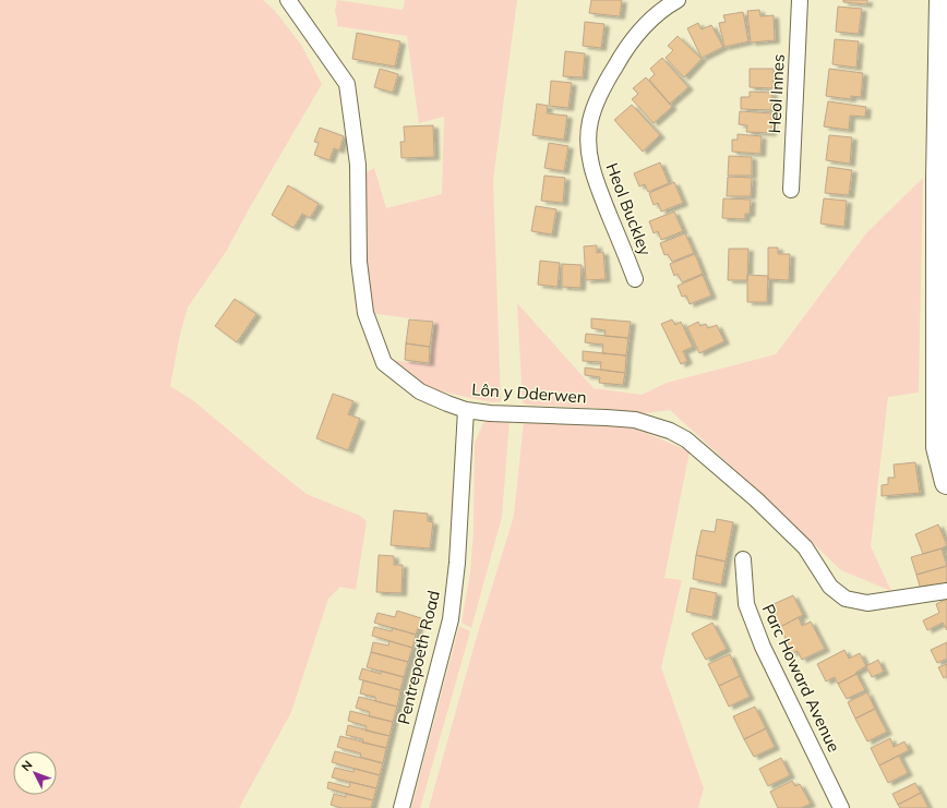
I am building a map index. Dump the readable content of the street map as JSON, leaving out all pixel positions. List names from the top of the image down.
{
  "streets": {
    "street": [
      "Heol Innes",
      "Heol Buckley",
      "Lôn y Dderwen",
      "Pentrepoeth Road",
      "Parc Howard Avenue"
    ]
  },
  "crossings": [
    ["Lôn y Dderwen", "Pentrepoeth Road"]
  ],
  "north": "top left"
}
